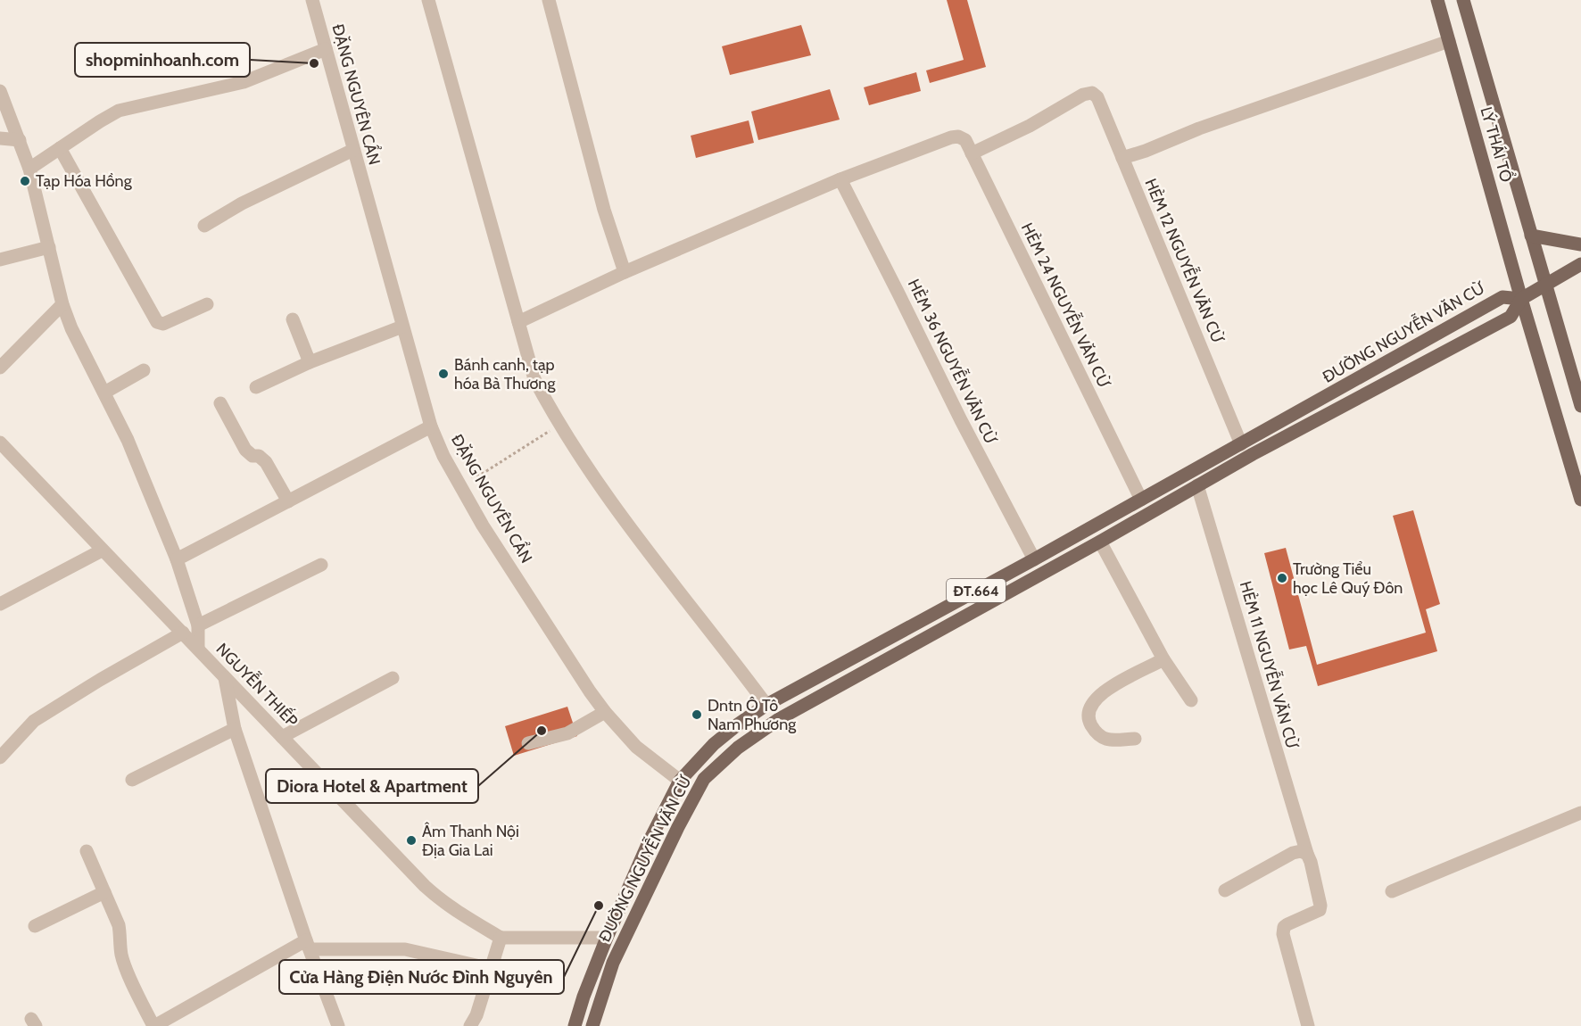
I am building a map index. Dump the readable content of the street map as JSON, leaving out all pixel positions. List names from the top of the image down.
{
  "streets": {
    "main road": ["LÝ THÁI TỔ", "ĐƯỜNG NGUYỄN VĂN CỪ", "ĐT.664"],
    "street": [
      "ĐẶNG NGUYÊN CẨN",
      "HẺM 12 NGUYỄN VĂN CỪ",
      "HẺM 24 NGUYỄN VĂN CỪ",
      "HẺM 36 NGUYỄN VĂN CỪ",
      "HẺM 11 NGUYỄN VĂN CỪ",
      "NGUYỄN THIẾP"
    ]
  },
  "crossings": [
    ["ĐẶNG NGUYÊN CẨN", "ĐƯỜNG NGUYỄN VĂN CỪ"],
    ["LÝ THÁI TỔ", "ĐƯỜNG NGUYỄN VĂN CỪ"],
    ["LÝ THÁI TỔ", "ĐT.664"],
    ["HẺM 12 NGUYỄN VĂN CỪ", "HẺM 24 NGUYỄN VĂN CỪ"],
    ["HẺM 12 NGUYỄN VĂN CỪ", "ĐƯỜNG NGUYỄN VĂN CỪ"],
    ["HẺM 24 NGUYỄN VĂN CỪ", "ĐƯỜNG NGUYỄN VĂN CỪ"],
    ["HẺM 24 NGUYỄN VĂN CỪ", "HẺM 36 NGUYỄN VĂN CỪ"],
    ["ĐƯỜNG NGUYỄN VĂN CỪ", "HẺM 36 NGUYỄN VĂN CỪ"],
    ["ĐƯỜNG NGUYỄN VĂN CỪ", "ĐT.664"],
    ["ĐƯỜNG NGUYỄN VĂN CỪ", "HẺM 11 NGUYỄN VĂN CỪ"]
  ],
  "places": [
    "shopminhoanh.com",
    "Tạp Hóa Hồng",
    "Bánh canh, tạp hóa Bà Thương",
    "Trường Tiểu học Lê Quý Đôn",
    "Dntn Ô Tô Nam Phương",
    "Diora Hotel & Apartment",
    "Âm Thanh Nội Địa Gia Lai",
    "Cửa Hàng Điện Nước Đình Nguyên"
  ]
}
